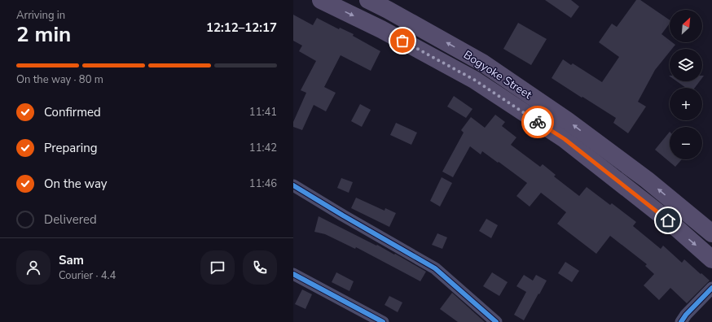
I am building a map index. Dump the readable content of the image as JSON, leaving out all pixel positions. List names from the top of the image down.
{
  "streets": {
    "main road": ["Bogyoke Street"]
  },
  "north": "top right",
  "page": {
    "heading": ["2 min", "Arriving in", "12:12–12:17"],
    "panel": ["Sam", "Courier · 4.4"],
    "map_buttons": ["+", "−"],
    "bar": "On the way · 80 m",
    "list": [
      ["Confirmed", "11:41"],
      ["Preparing", "11:42"],
      ["On the way", "11:46"],
      "Delivered"
    ]
  }
}
